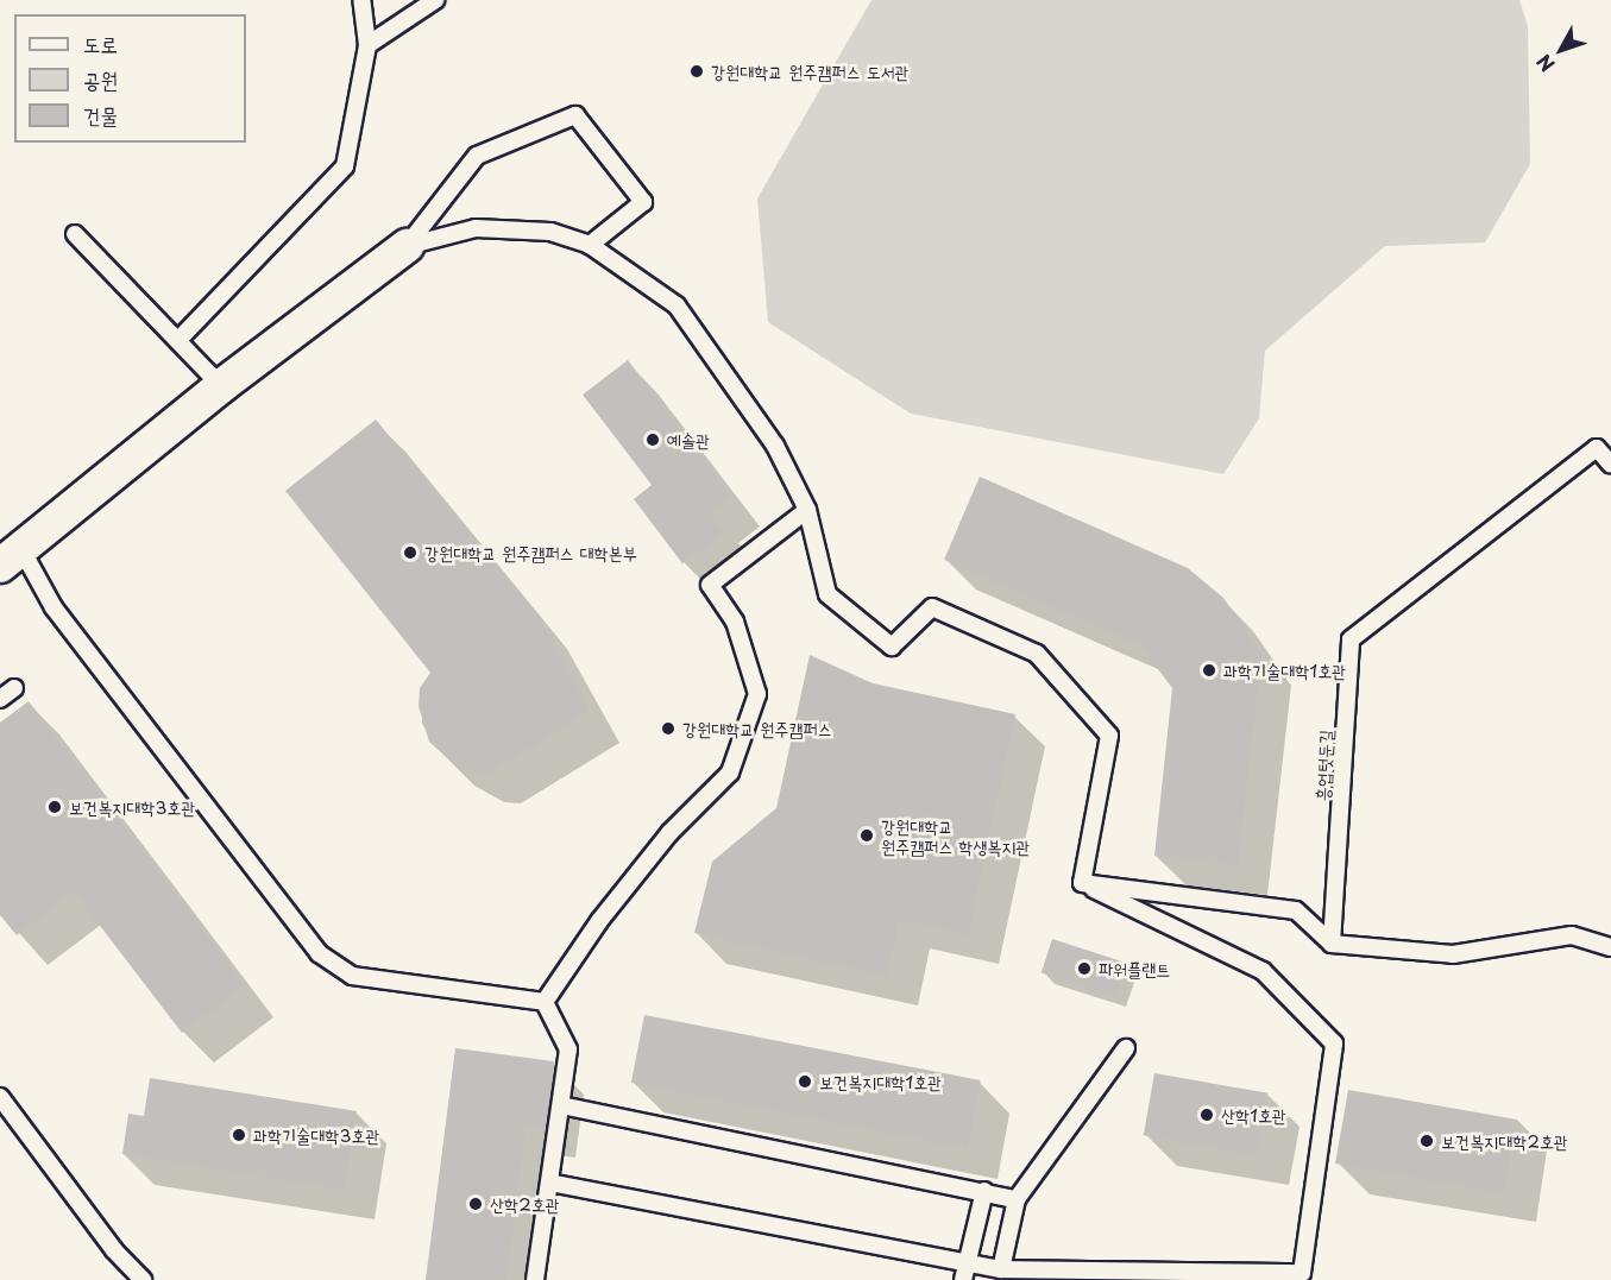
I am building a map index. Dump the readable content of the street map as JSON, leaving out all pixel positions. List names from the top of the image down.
{
  "streets": {
    "lane": ["흥업텃둔길"]
  },
  "places": [
    "강원대학교 원주캠퍼스 도서관",
    "예솔관",
    "강원대학교 원주캠퍼스 대학본부",
    "과학기술대학1호관",
    "강원대학교 원주캠퍼스",
    "보건복지대학3호관",
    "강원대학교 원주캠퍼스 학생복지관",
    "파워플랜트",
    "보건복지대학1호관",
    "산학1호관",
    "과학기술대학3호관",
    "보건복지대학2호관",
    "산학2호관"
  ],
  "legend": ["도로", "공원", "건물"],
  "north": "bottom left"
}
